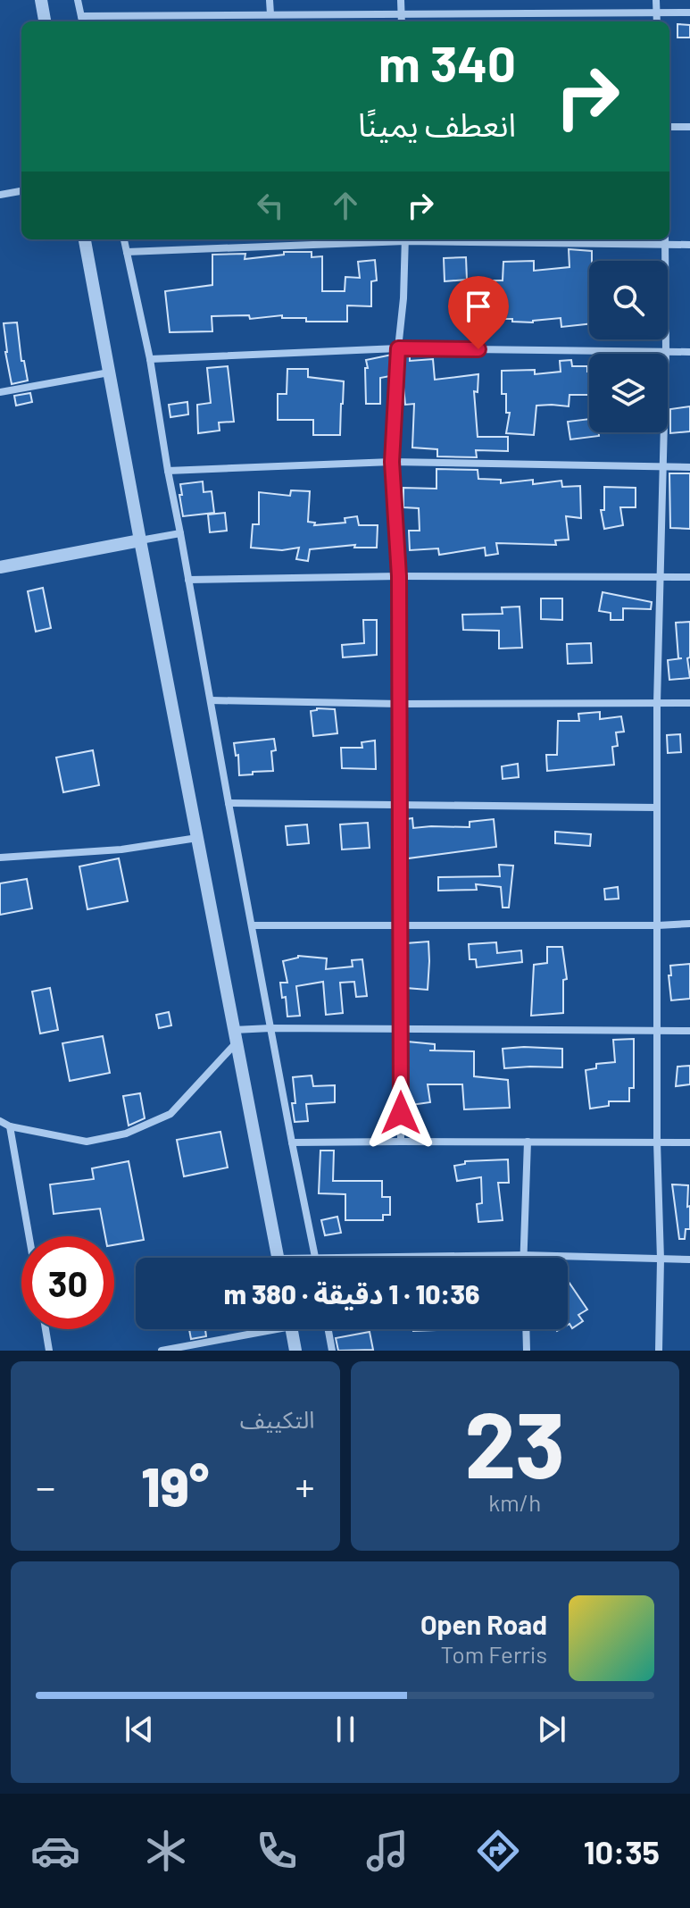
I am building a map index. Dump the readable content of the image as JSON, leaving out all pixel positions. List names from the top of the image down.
{
  "page": {
    "turn": ["340 m", "انعطف يمينًا"],
    "limit": "30",
    "trip": "10:36 · 1 دقيقة · 380 m",
    "tile": [
      ["23", "km/h"],
      "التكييف"
    ],
    "heat": ["−", "19°", "+"],
    "song": ["Open Road", "Tom Ferris"],
    "tabs": "10:35"
  }
}
